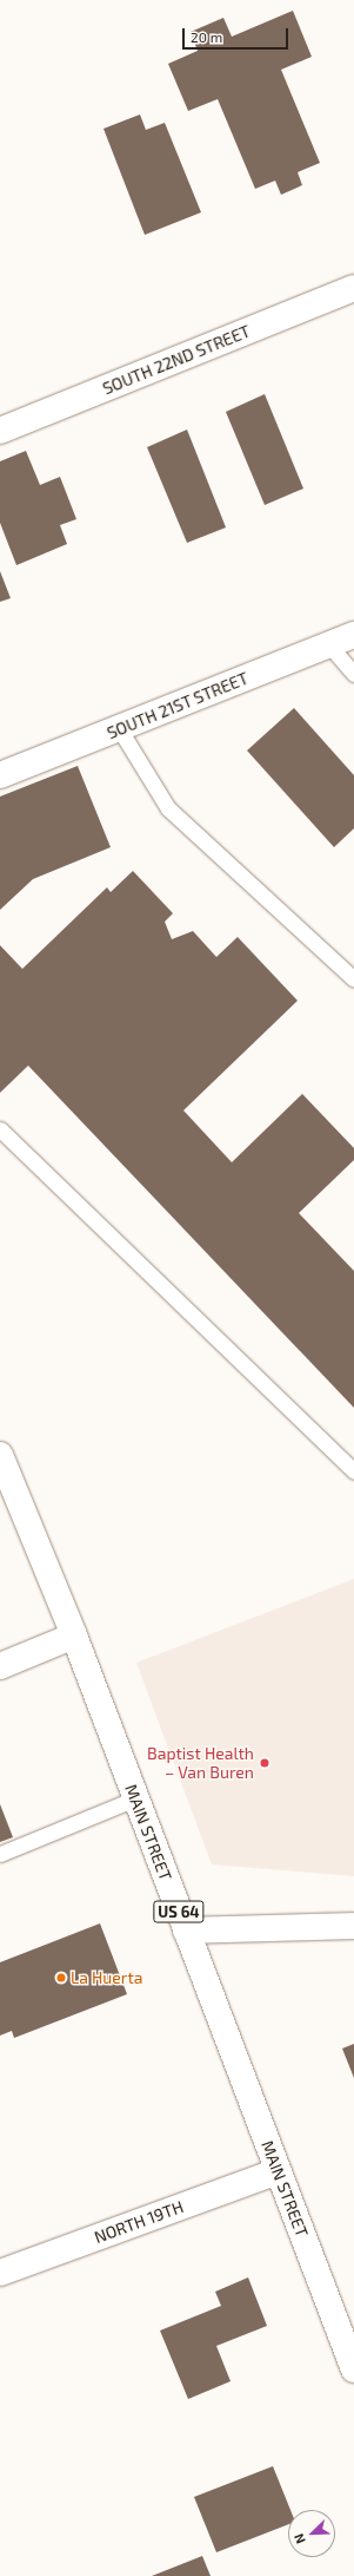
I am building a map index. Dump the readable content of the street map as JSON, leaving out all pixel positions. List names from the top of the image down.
{
  "streets": {
    "street": [
      "SOUTH 22ND STREET",
      "SOUTH 21ST STREET",
      "MAIN STREET",
      "US 64",
      "NORTH 19TH"
    ]
  },
  "crossings": [
    ["MAIN STREET", "NORTH 19TH"]
  ],
  "places": ["Baptist Health – Van Buren", "La Huerta"],
  "scale_bar": "20 m",
  "north": "bottom left"
}
